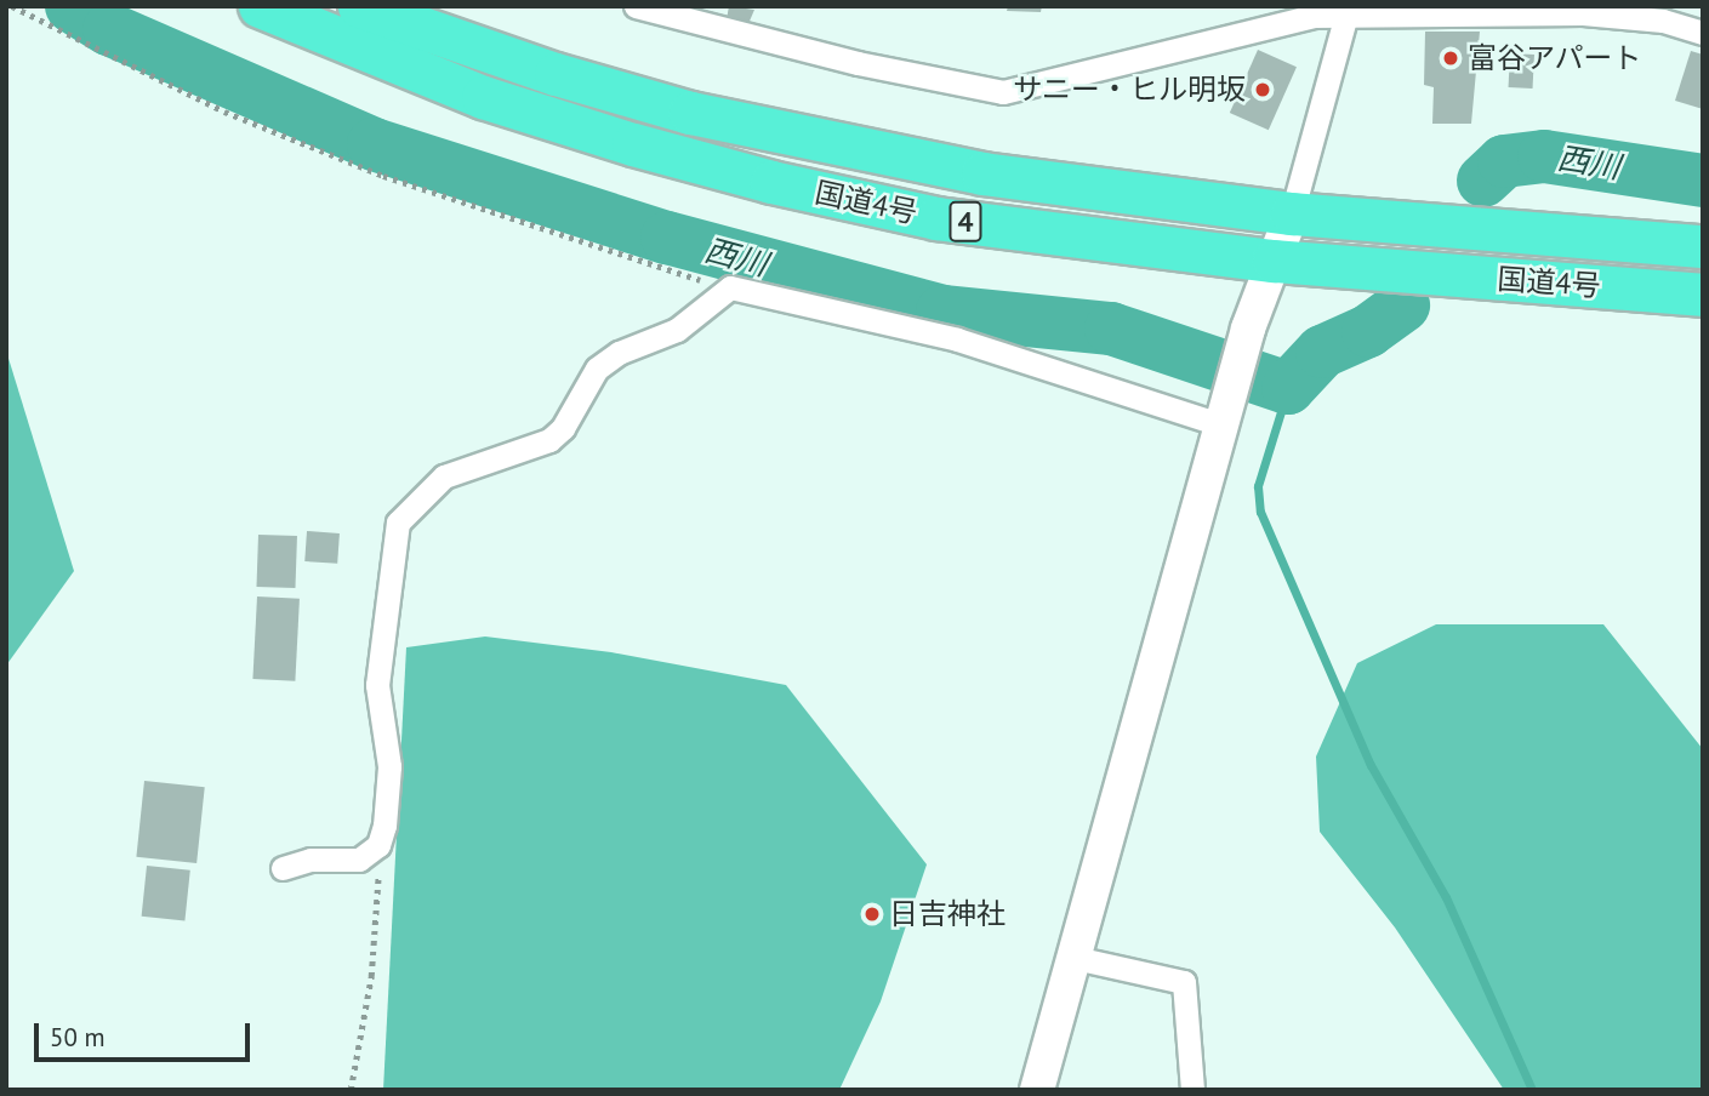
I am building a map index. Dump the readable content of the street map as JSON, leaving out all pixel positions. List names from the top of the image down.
{
  "streets": {
    "highway": ["国道4号", "4"]
  },
  "water": ["西川"],
  "places": ["富谷アパート", "サニー・ヒル明坂", "日吉神社"],
  "scale_bar": "50 m"
}
